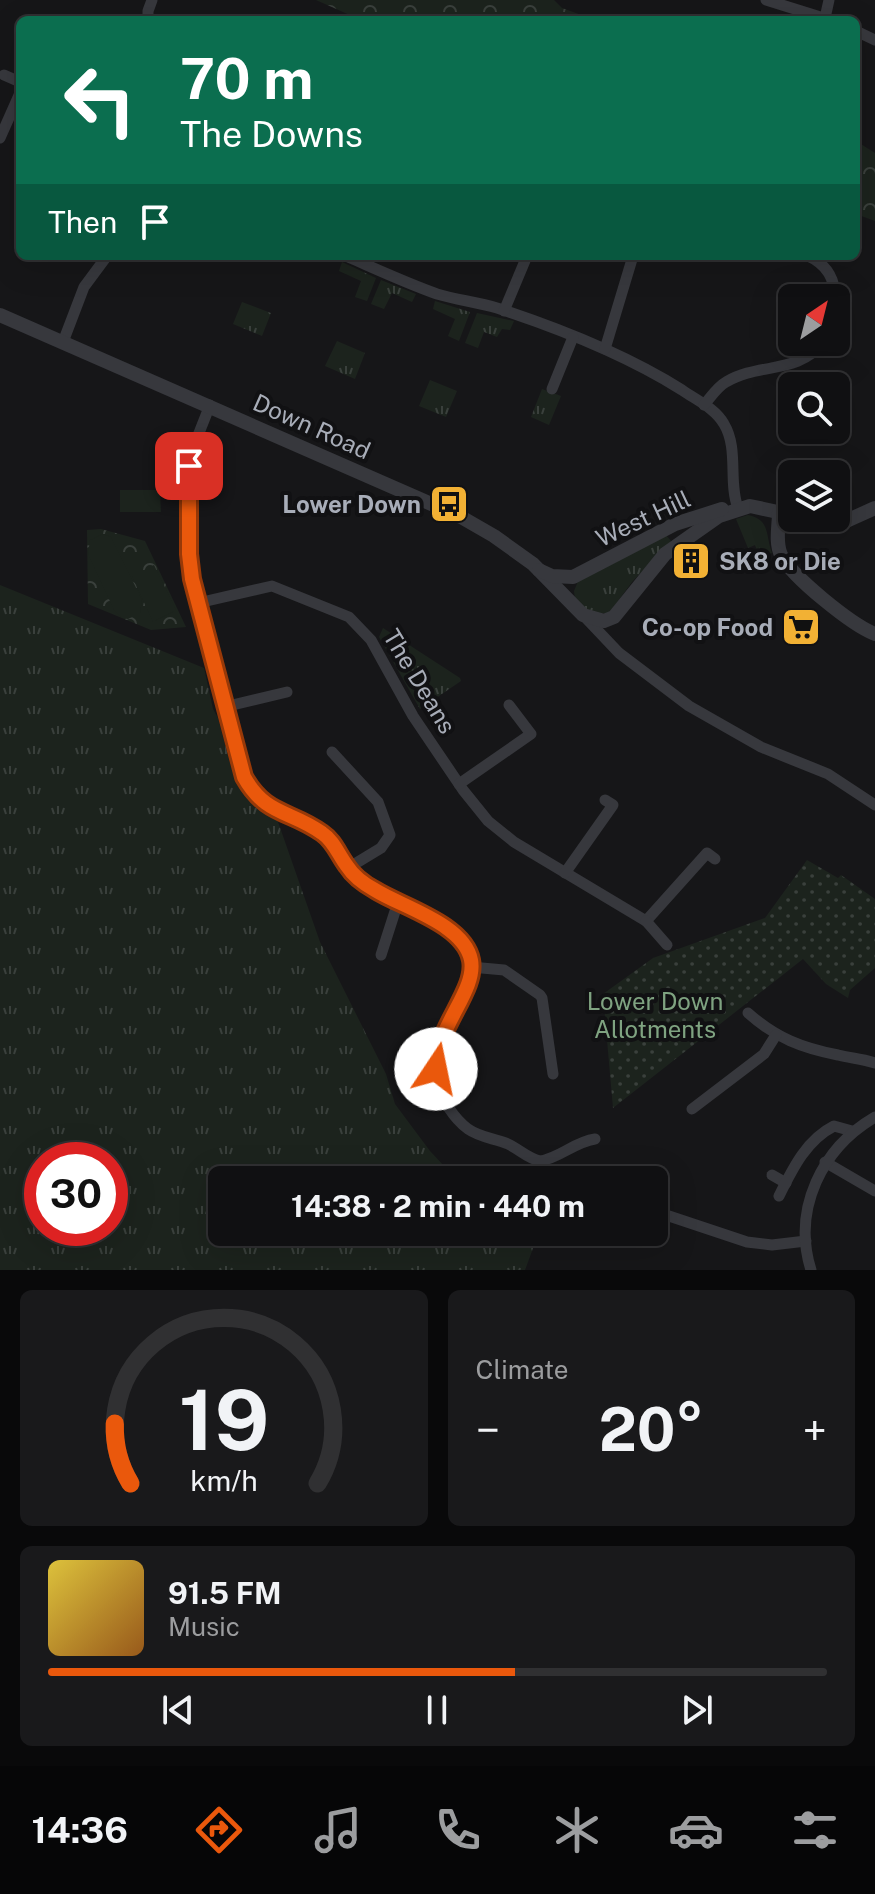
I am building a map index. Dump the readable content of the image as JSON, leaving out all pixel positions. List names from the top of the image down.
{
  "streets": {
    "street": ["Down Road", "West Hill", "The Deans"]
  },
  "parks": ["Lower Down Allotments"],
  "places": {
    "bus stop": ["Lower Down"],
    "building": ["SK8 or Die"],
    "supermarket": ["Co-op Food"]
  },
  "north": "top right",
  "page": {
    "turn": ["70 m", "The Downs"],
    "then": "Then",
    "limit": "30",
    "trip": "14:38 · 2 min · 440 m",
    "tile": "Climate",
    "heat": ["−", "20°", "+"],
    "song": ["91.5 FM", "Music"],
    "tabs": "14:36",
    "gauge": ["19", "km/h"]
  }
}
